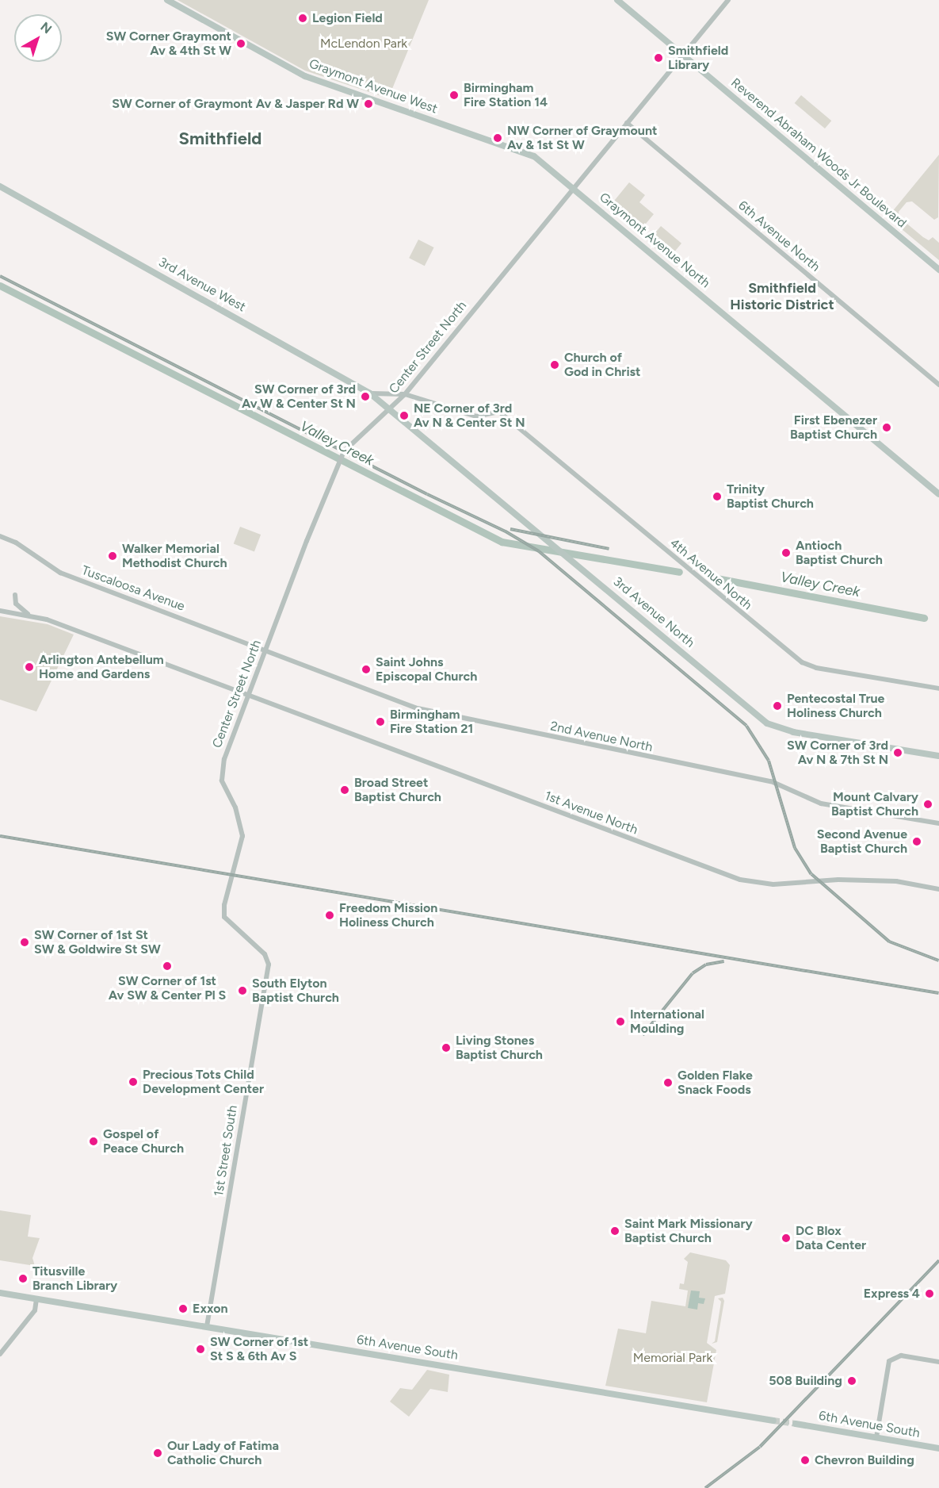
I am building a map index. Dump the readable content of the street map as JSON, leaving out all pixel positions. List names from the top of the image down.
{
  "streets": {
    "main road": [
      "Graymont Avenue West",
      "Reverend Abraham Woods Jr Boulevard",
      "Graymont Avenue North",
      "3rd Avenue West",
      "3rd Avenue North",
      "6th Avenue South"
    ],
    "street": [
      "6th Avenue North",
      "Center Street North",
      "4th Avenue North",
      "Tuscaloosa Avenue",
      "2nd Avenue North",
      "1st Avenue North",
      "1st Street South"
    ]
  },
  "crossings": [
    ["Graymont Avenue West", "Graymont Avenue North"],
    ["Graymont Avenue West", "Center Street North"],
    ["Reverend Abraham Woods Jr Boulevard", "Center Street North"],
    ["6th Avenue North", "Center Street North"],
    ["Graymont Avenue North", "Center Street North"],
    ["3rd Avenue West", "Center Street North"],
    ["3rd Avenue West", "3rd Avenue North"],
    ["Center Street North", "4th Avenue North"],
    ["Center Street North", "Tuscaloosa Avenue"],
    ["Center Street North", "3rd Avenue North"],
    ["Center Street North", "2nd Avenue North"],
    ["Center Street North", "1st Avenue North"],
    ["Center Street North", "1st Street South"],
    ["Tuscaloosa Avenue", "2nd Avenue North"],
    ["1st Street South", "6th Avenue South"]
  ],
  "districts": ["Smithfield", "Smithfield Historic District"],
  "water": ["Valley Creek"],
  "parks": ["McLendon Park", "Memorial Park"],
  "places": [
    "Legion Field",
    "SW Corner Graymont Av & 4th St W",
    "Smithfield Library",
    "Birmingham Fire Station 14",
    "SW Corner of Graymont Av & Jasper Rd W",
    "NW Corner of Graymount Av & 1st St W",
    "Church of God in Christ",
    "SW Corner of 3rd Av W & Center St N",
    "NE Corner of 3rd Av N & Center St N",
    "First Ebenezer Baptist Church",
    "Trinity Baptist Church",
    "Antioch Baptist Church",
    "Walker Memorial Methodist Church",
    "Arlington Antebellum Home and Gardens",
    "Saint Johns Episcopal Church",
    "Pentecostal True Holiness Church",
    "Birmingham Fire Station 21",
    "SW Corner of 3rd Av N & 7th St N",
    "Broad Street Baptist Church",
    "Mount Calvary Baptist Church",
    "Second Avenue Baptist Church",
    "Freedom Mission Holiness Church",
    "SW Corner of 1st St SW & Goldwire St SW",
    "SW Corner of 1st Av SW & Center Pl S",
    "South Elyton Baptist Church",
    "International Moulding",
    "Living Stones Baptist Church",
    "Precious Tots Child Development Center",
    "Golden Flake Snack Foods",
    "Gospel of Peace Church",
    "Saint Mark Missionary Baptist Church",
    "DC Blox Data Center",
    "Titusville Branch Library",
    "Express 4",
    "Exxon",
    "SW Corner of 1st St S & 6th Av S",
    "508 Building",
    "Our Lady of Fatima Catholic Church",
    "Chevron Building"
  ],
  "north": "top right"
}
